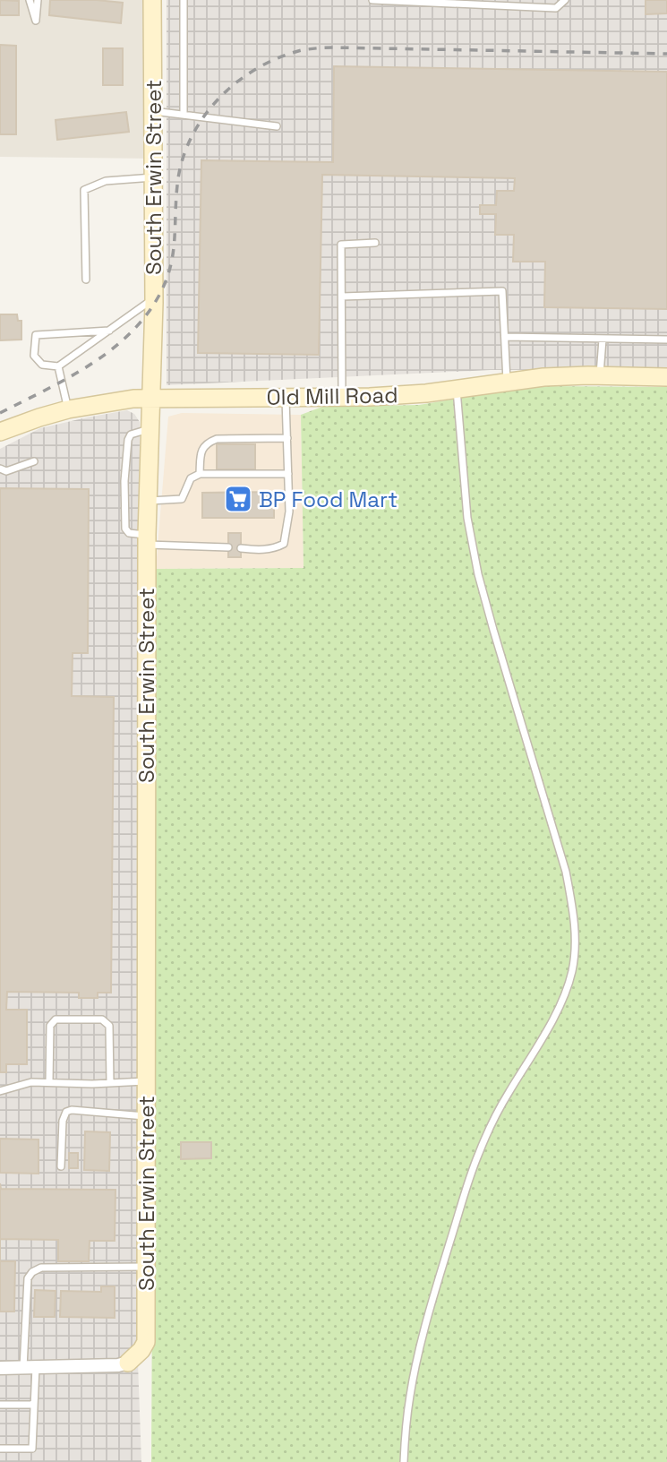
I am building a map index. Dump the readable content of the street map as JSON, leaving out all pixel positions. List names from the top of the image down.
{
  "streets": {
    "street": ["South Erwin Street", "Old Mill Road"]
  },
  "crossings": [
    ["South Erwin Street", "Old Mill Road"]
  ],
  "places": {
    "supermarket": ["BP Food Mart"]
  }
}
